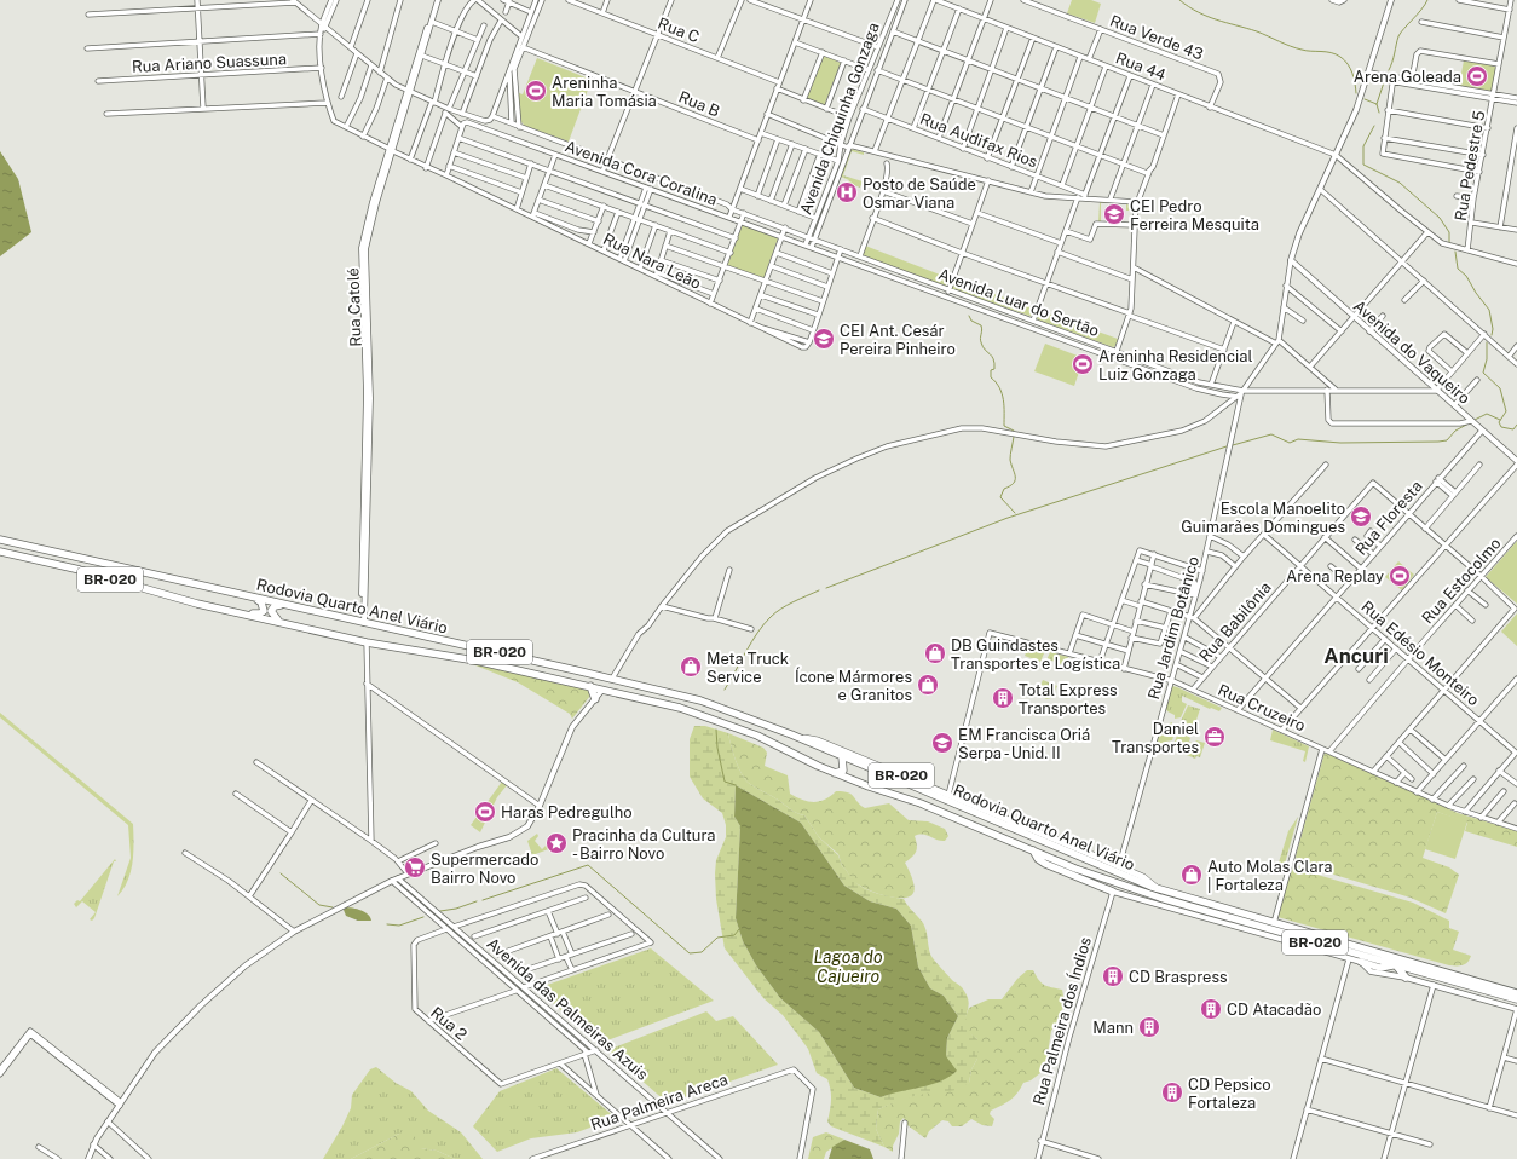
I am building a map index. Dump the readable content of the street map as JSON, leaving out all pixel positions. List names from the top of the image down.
{
  "streets": {
    "highway": ["BR-020", "Rodovia Quarto Anel Viário"],
    "street": [
      "Rua C",
      "Rua Verde 43",
      "Rua Ariano Suassuna",
      "Rua 44",
      "Rua B",
      "Avenida Chiquinha Gonzaga",
      "Rua Audifax Rios",
      "Rua Pedestre 5",
      "Avenida Cora Coralina",
      "Rua Nara Leão",
      "Avenida Luar do Sertão",
      "Rua Catolé",
      "Avenida do Vaqueiro",
      "Rua Floresta",
      "Rua Estocolmo",
      "Rua Babilônia",
      "Rua Jardim Botânico",
      "Rua Edésio Monteiro",
      "Rua Cruzeiro",
      "Avenida das Palmeiras Azuis",
      "Rua Palmeira dos Índios",
      "Rua 2",
      "Rua Palmeira Areca"
    ]
  },
  "crossings": [
    ["Rua Verde 43", "Rua 44"],
    ["Rua 44", "Rua Pedestre 5"],
    ["Avenida Chiquinha Gonzaga", "Rua Audifax Rios"],
    ["Avenida Chiquinha Gonzaga", "Avenida Cora Coralina"],
    ["Avenida Chiquinha Gonzaga", "Avenida Luar do Sertão"],
    ["Avenida Cora Coralina", "Avenida Luar do Sertão"],
    ["Avenida Cora Coralina", "Rua Catolé"],
    ["Avenida Luar do Sertão", "Rua Jardim Botânico"],
    ["Rua Catolé", "Rodovia Quarto Anel Viário"],
    ["Avenida do Vaqueiro", "Rua Floresta"],
    ["Rua Floresta", "Rua Babilônia"],
    ["Rua Floresta", "Rua Edésio Monteiro"],
    ["Rua Floresta", "Rua Cruzeiro"],
    ["BR-020", "Rodovia Quarto Anel Viário"],
    ["BR-020", "Rua Jardim Botânico"],
    ["BR-020", "Rua Cruzeiro"],
    ["Rua Estocolmo", "Rua Edésio Monteiro"],
    ["Rua Estocolmo", "Rua Cruzeiro"],
    ["Rodovia Quarto Anel Viário", "Rua Jardim Botânico"],
    ["Rua Babilônia", "Rua Edésio Monteiro"],
    ["Rua Babilônia", "Rua Cruzeiro"],
    ["Rua Jardim Botânico", "Rua Cruzeiro"],
    ["Avenida das Palmeiras Azuis", "Rua 2"],
    ["Avenida das Palmeiras Azuis", "Rua Palmeira Areca"]
  ],
  "districts": ["Ancuri"],
  "water": ["Lagoa do Cajueiro"],
  "places": {
    "sports": [
      "Arena Goleada",
      "Areninha Maria Tomásia",
      "Areninha Residencial Luiz Gonzaga",
      "Arena Replay",
      "Haras Pedregulho"
    ],
    "hospital": ["Posto de Saúde Osmar Viana"],
    "school or university": [
      "CEI Pedro Ferreira Mesquita",
      "CEI Ant. Cesár Pereira Pinheiro",
      "Escola Manoelito Guimarães Domingues",
      "EM Francisca Oriá Serpa - Unid. II"
    ],
    "shop": [
      "DB Guindastes Transportes e Logística",
      "Meta Truck Service",
      "Ícone Mármores e Granitos",
      "Auto Molas Clara | Fortaleza"
    ],
    "building": [
      "Total Express Transportes",
      "CD Braspress",
      "CD Atacadão",
      "Mann",
      "CD Pepsico Fortaleza"
    ],
    "office": ["Daniel Transportes"],
    "place": ["Pracinha da Cultura - Bairro Novo"],
    "supermarket": ["Supermercado Bairro Novo"]
  }
}
